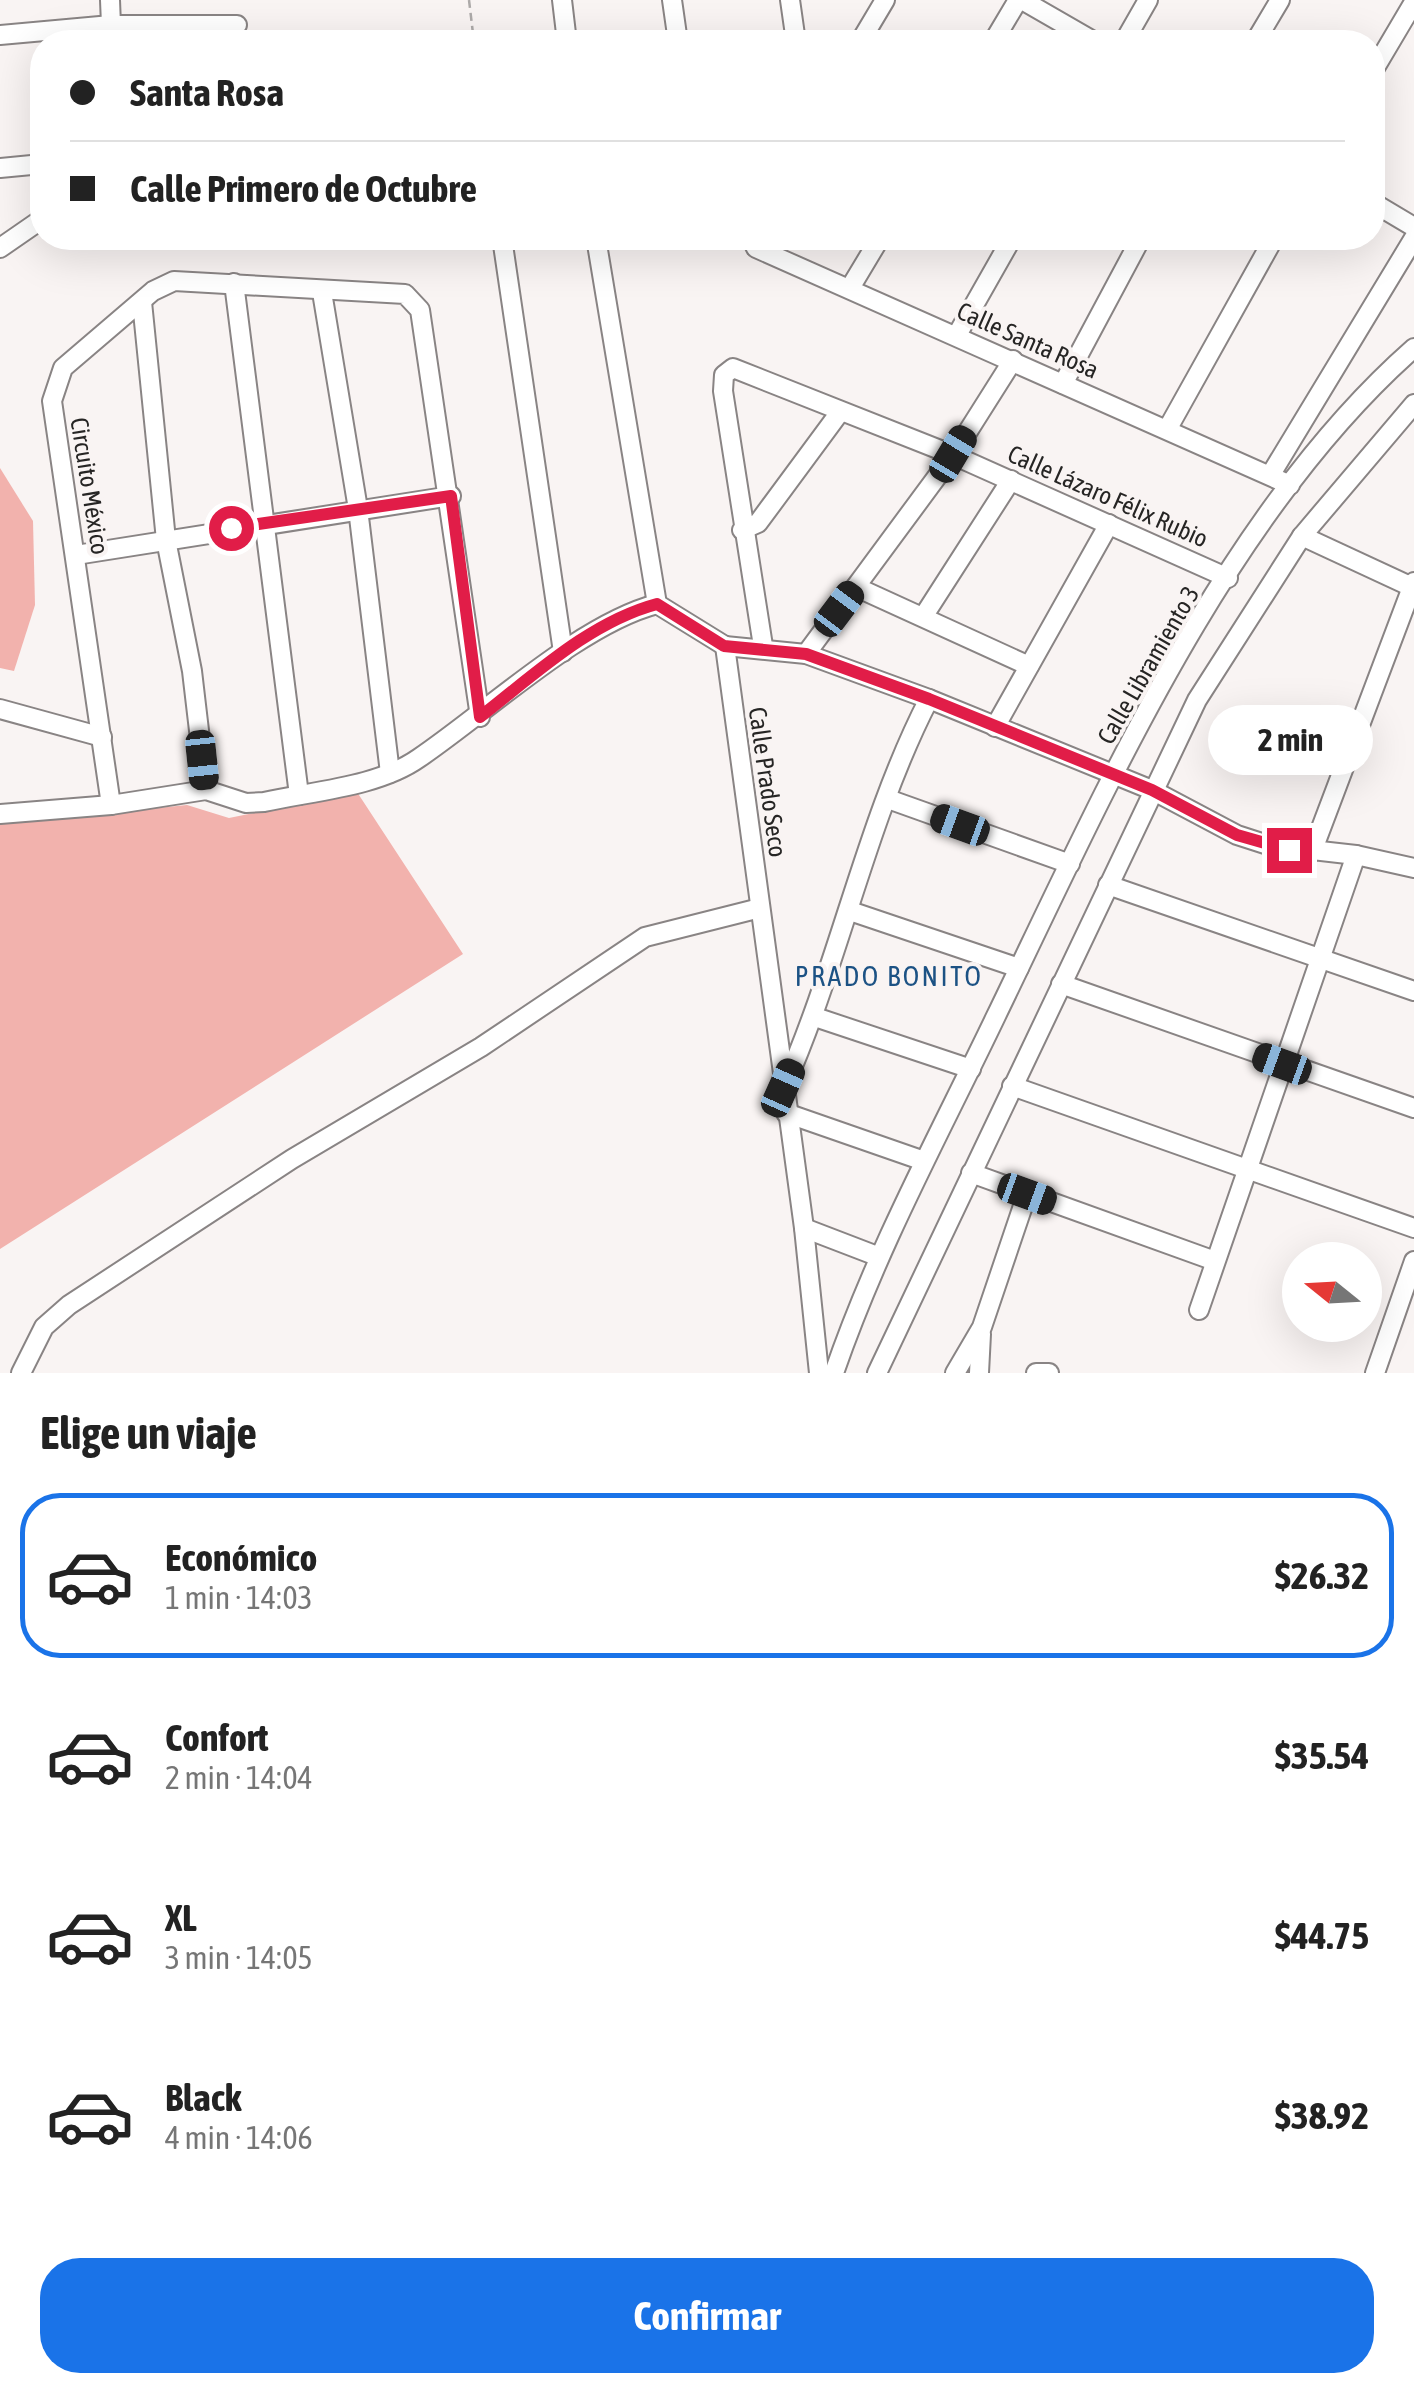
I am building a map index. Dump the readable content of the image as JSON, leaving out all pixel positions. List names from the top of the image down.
{
  "streets": {
    "street": [
      "Calle Santa Rosa",
      "Circuito México",
      "Calle Lázaro Félix Rubio",
      "Calle Libramiento 3",
      "Calle Prado Seco"
    ]
  },
  "crossings": [
    ["Calle Santa Rosa", "Calle Libramiento 3"],
    ["Calle Lázaro Félix Rubio", "Calle Libramiento 3"]
  ],
  "districts": ["PRADO BONITO"],
  "north": "left",
  "page": {
    "banner": ["Santa Rosa", "Calle Primero de Octubre"],
    "bubble": "2 min",
    "heading": "Elige un viaje",
    "list": [
      {
        "name": "Económico",
        "note": "1 min · 14:03",
        "value": "$26.32"
      },
      {
        "name": "Confort",
        "note": "2 min · 14:04",
        "value": "$35.54"
      },
      {
        "name": "XL",
        "note": "3 min · 14:05",
        "value": "$44.75"
      },
      {
        "name": "Black",
        "note": "4 min · 14:06",
        "value": "$38.92"
      }
    ],
    "buttons": "Confirmar"
  }
}
